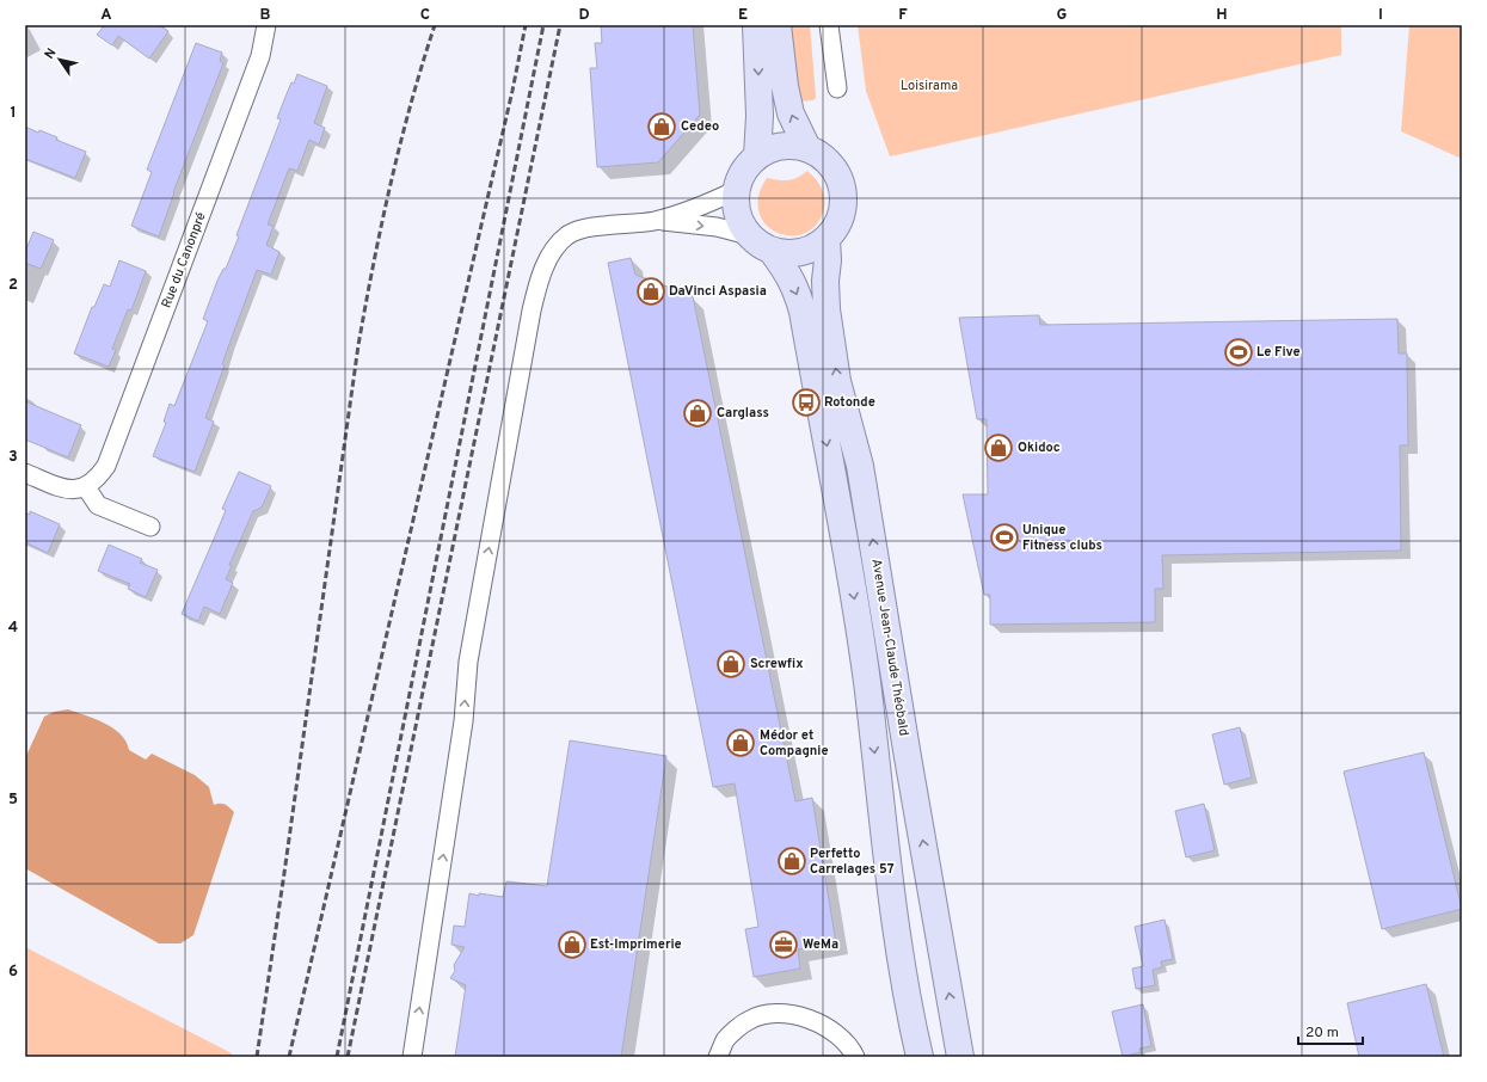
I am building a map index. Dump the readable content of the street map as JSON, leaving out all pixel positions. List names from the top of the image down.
{
  "streets": {
    "main road": ["Avenue Jean-Claude Théobald"],
    "street": ["Rue du Canonpré"]
  },
  "parks": ["Loisirama"],
  "places": {
    "shop": [
      "Cedeo",
      "DaVinci Aspasia",
      "Carglass",
      "Okidoc",
      "Screwfix",
      "Médor et Compagnie",
      "Perfetto Carrelages 57",
      "Est-Imprimerie"
    ],
    "sports": ["Le Five", "Unique Fitness clubs"],
    "bus stop": ["Rotonde"],
    "office": ["WeMa"]
  },
  "scale_bar": "20 m",
  "north": "top left",
  "grid": {
    "columns": [
      "A",
      "B",
      "C",
      "D",
      "E",
      "F",
      "G",
      "H",
      "I"
    ],
    "rows": [
      "1",
      "2",
      "3",
      "4",
      "5",
      "6"
    ]
  }
}
